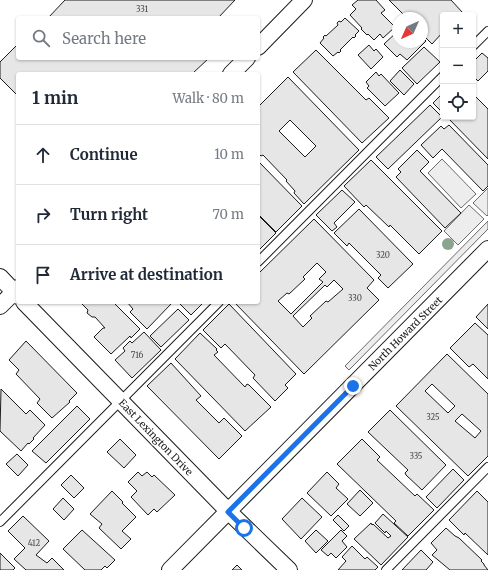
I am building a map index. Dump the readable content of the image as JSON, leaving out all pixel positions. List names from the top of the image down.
{
  "streets": {
    "street": ["North Howard Street", "East Lexington Drive"]
  },
  "crossings": [
    ["North Howard Street", "East Lexington Drive"]
  ],
  "house_numbers": [
    "331",
    "320",
    "330",
    "716",
    "325",
    "335",
    "412"
  ],
  "north": "bottom left",
  "page": {
    "map_buttons": ["+", "−"],
    "search": "Search here",
    "heading": ["1 min", "Walk · 80 m"],
    "list": [
      ["Continue", "10 m"],
      ["Turn right", "70 m"],
      "Arrive at destination"
    ]
  }
}
